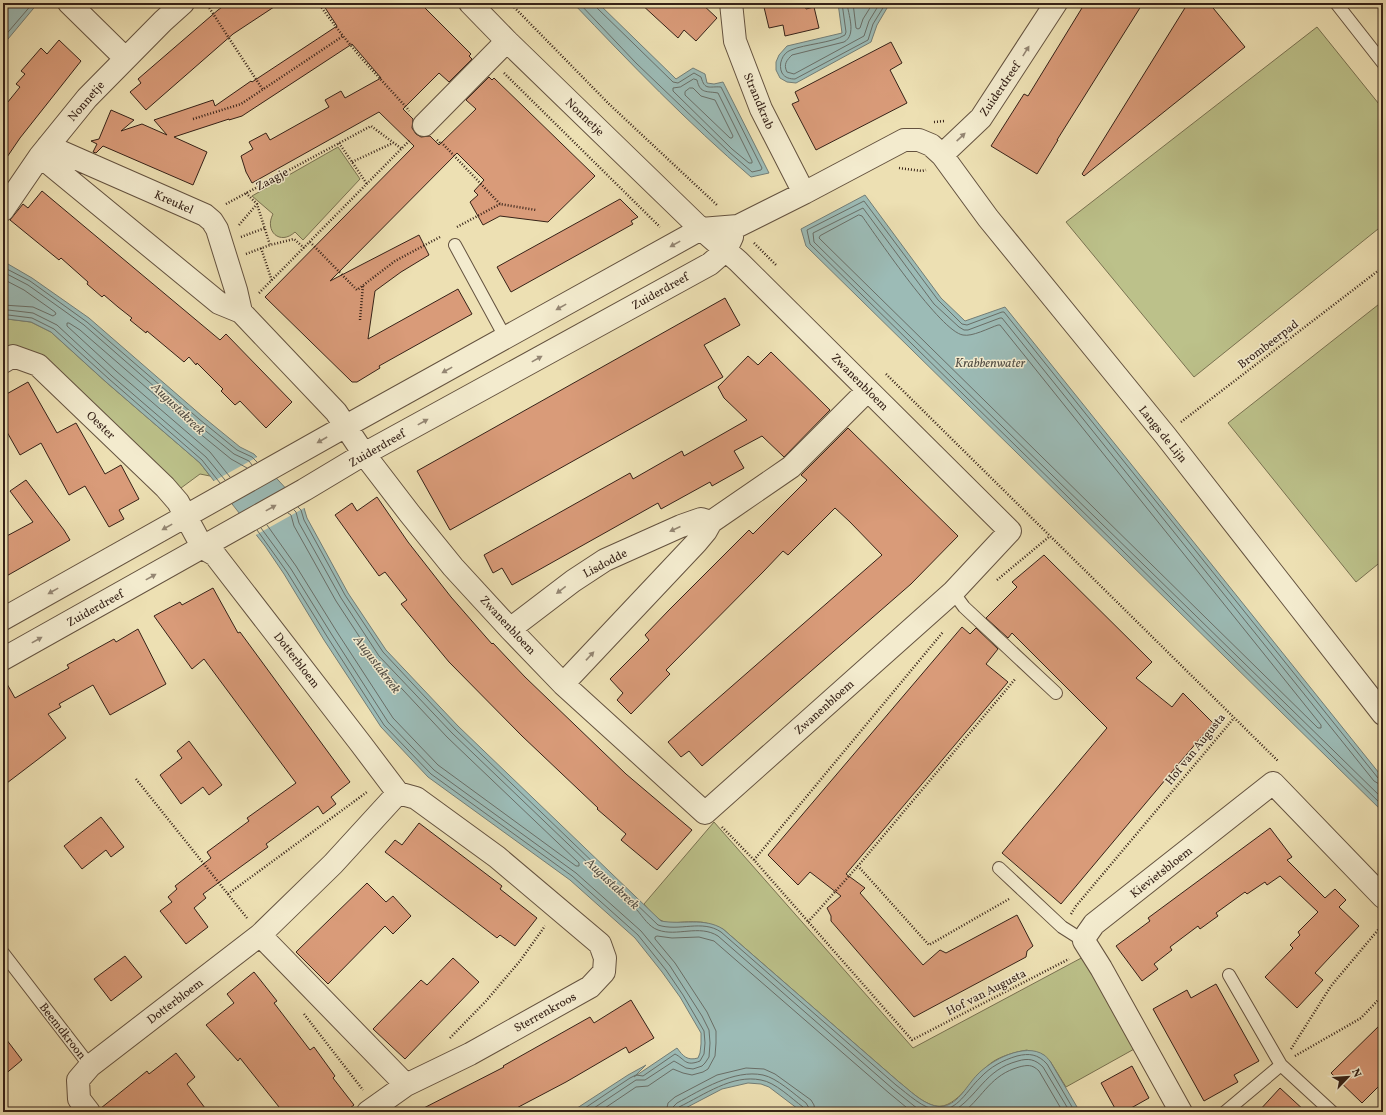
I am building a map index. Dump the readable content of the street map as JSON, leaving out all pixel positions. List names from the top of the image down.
{
  "streets": {
    "street": [
      "Zuiderdreef",
      "Nonnetje",
      "Strandkrab",
      "Kreukel",
      "Zwanenbloem",
      "Oester",
      "Langs de Lijn",
      "Lisdodde",
      "Dotterbloem",
      "Kievietsbloem",
      "Sterrenkroos",
      "Beemdkroon"
    ],
    "path": ["Zaagje", "Brombeerpad", "Hof van Augusta"]
  },
  "crossings": [
    ["Zuiderdreef", "Nonnetje"],
    ["Zuiderdreef", "Zwanenbloem"],
    ["Zuiderdreef", "Langs de Lijn"],
    ["Zuiderdreef", "Dotterbloem"],
    ["Nonnetje", "Kreukel"],
    ["Nonnetje", "Zwanenbloem"],
    ["Zaagje", "Kreukel"],
    ["Brombeerpad", "Langs de Lijn"],
    ["Zwanenbloem", "Lisdodde"],
    ["Zwanenbloem", "Hof van Augusta"],
    ["Dotterbloem", "Sterrenkroos"],
    ["Dotterbloem", "Beemdkroon"]
  ],
  "water": ["Krabbenwater", "Augustakreek"],
  "north": "top right"
}
